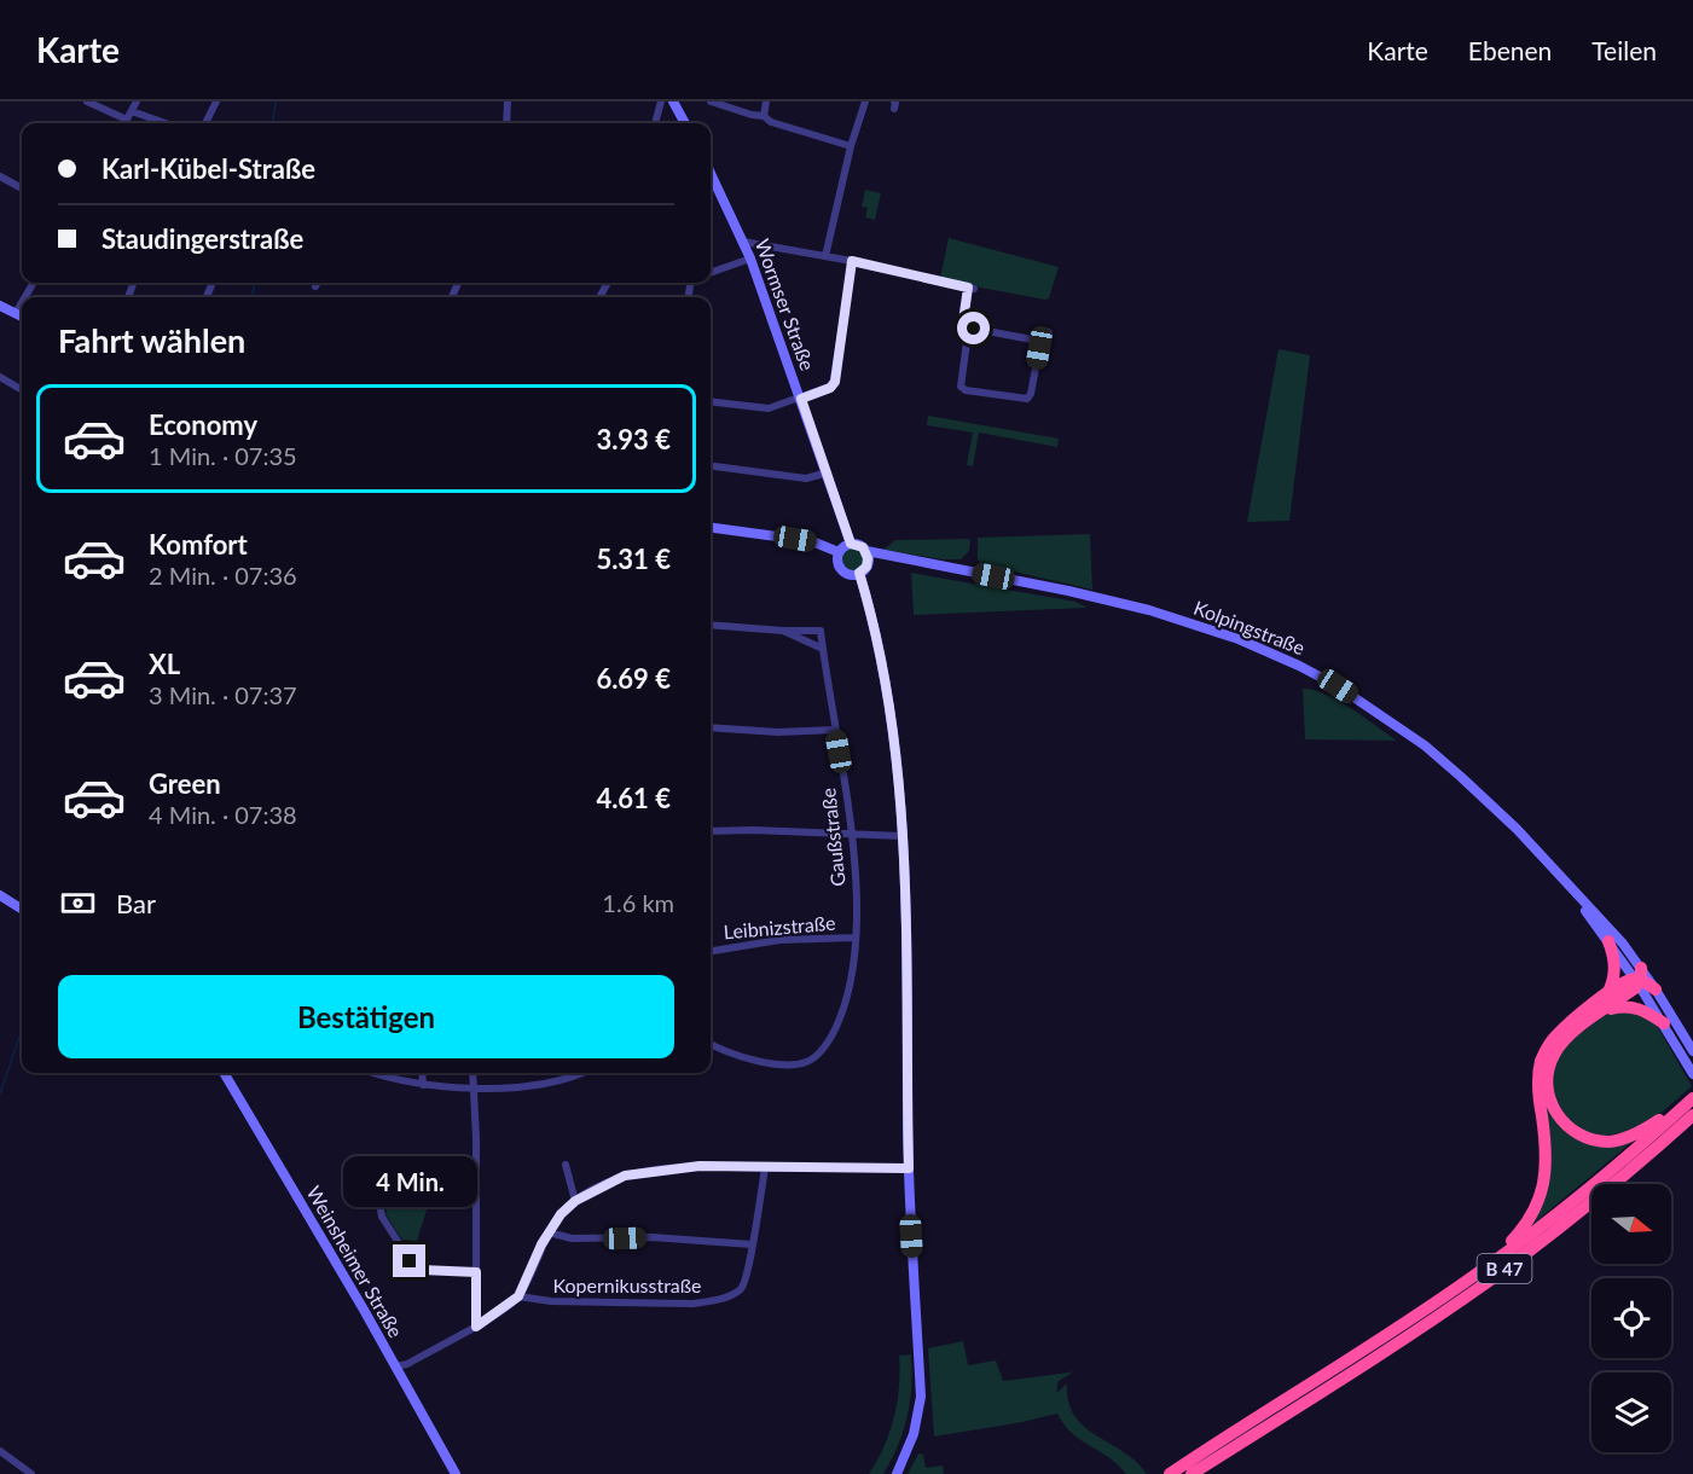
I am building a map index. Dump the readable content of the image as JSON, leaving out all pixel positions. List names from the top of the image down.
{
  "streets": {
    "highway": ["B 47"],
    "main road": ["Wormser Straße", "Kolpingstraße", "Weinsheimer Straße"],
    "street": ["Gaußstraße", "Leibnizstraße", "Kopernikusstraße"]
  },
  "crossings": [
    ["Wormser Straße", "Kolpingstraße"],
    ["Gaußstraße", "Leibnizstraße"]
  ],
  "north": "right",
  "page": {
    "header": "Karte",
    "nav": ["Karte", "Ebenen", "Teilen"],
    "banner": ["Karl-Kübel-Straße", "Staudingerstraße"],
    "heading": "Fahrt wählen",
    "list": [
      {
        "name": "Economy",
        "note": "1 Min. · 07:35",
        "value": "3.93 €"
      },
      {
        "name": "Komfort",
        "note": "2 Min. · 07:36",
        "value": "5.31 €"
      },
      {
        "name": "XL",
        "note": "3 Min. · 07:37",
        "value": "6.69 €"
      },
      {
        "name": "Green",
        "note": "4 Min. · 07:38",
        "value": "4.61 €"
      }
    ],
    "pay": ["Bar", "1.6 km"],
    "buttons": "Bestätigen",
    "bubble": "4 Min."
  }
}
